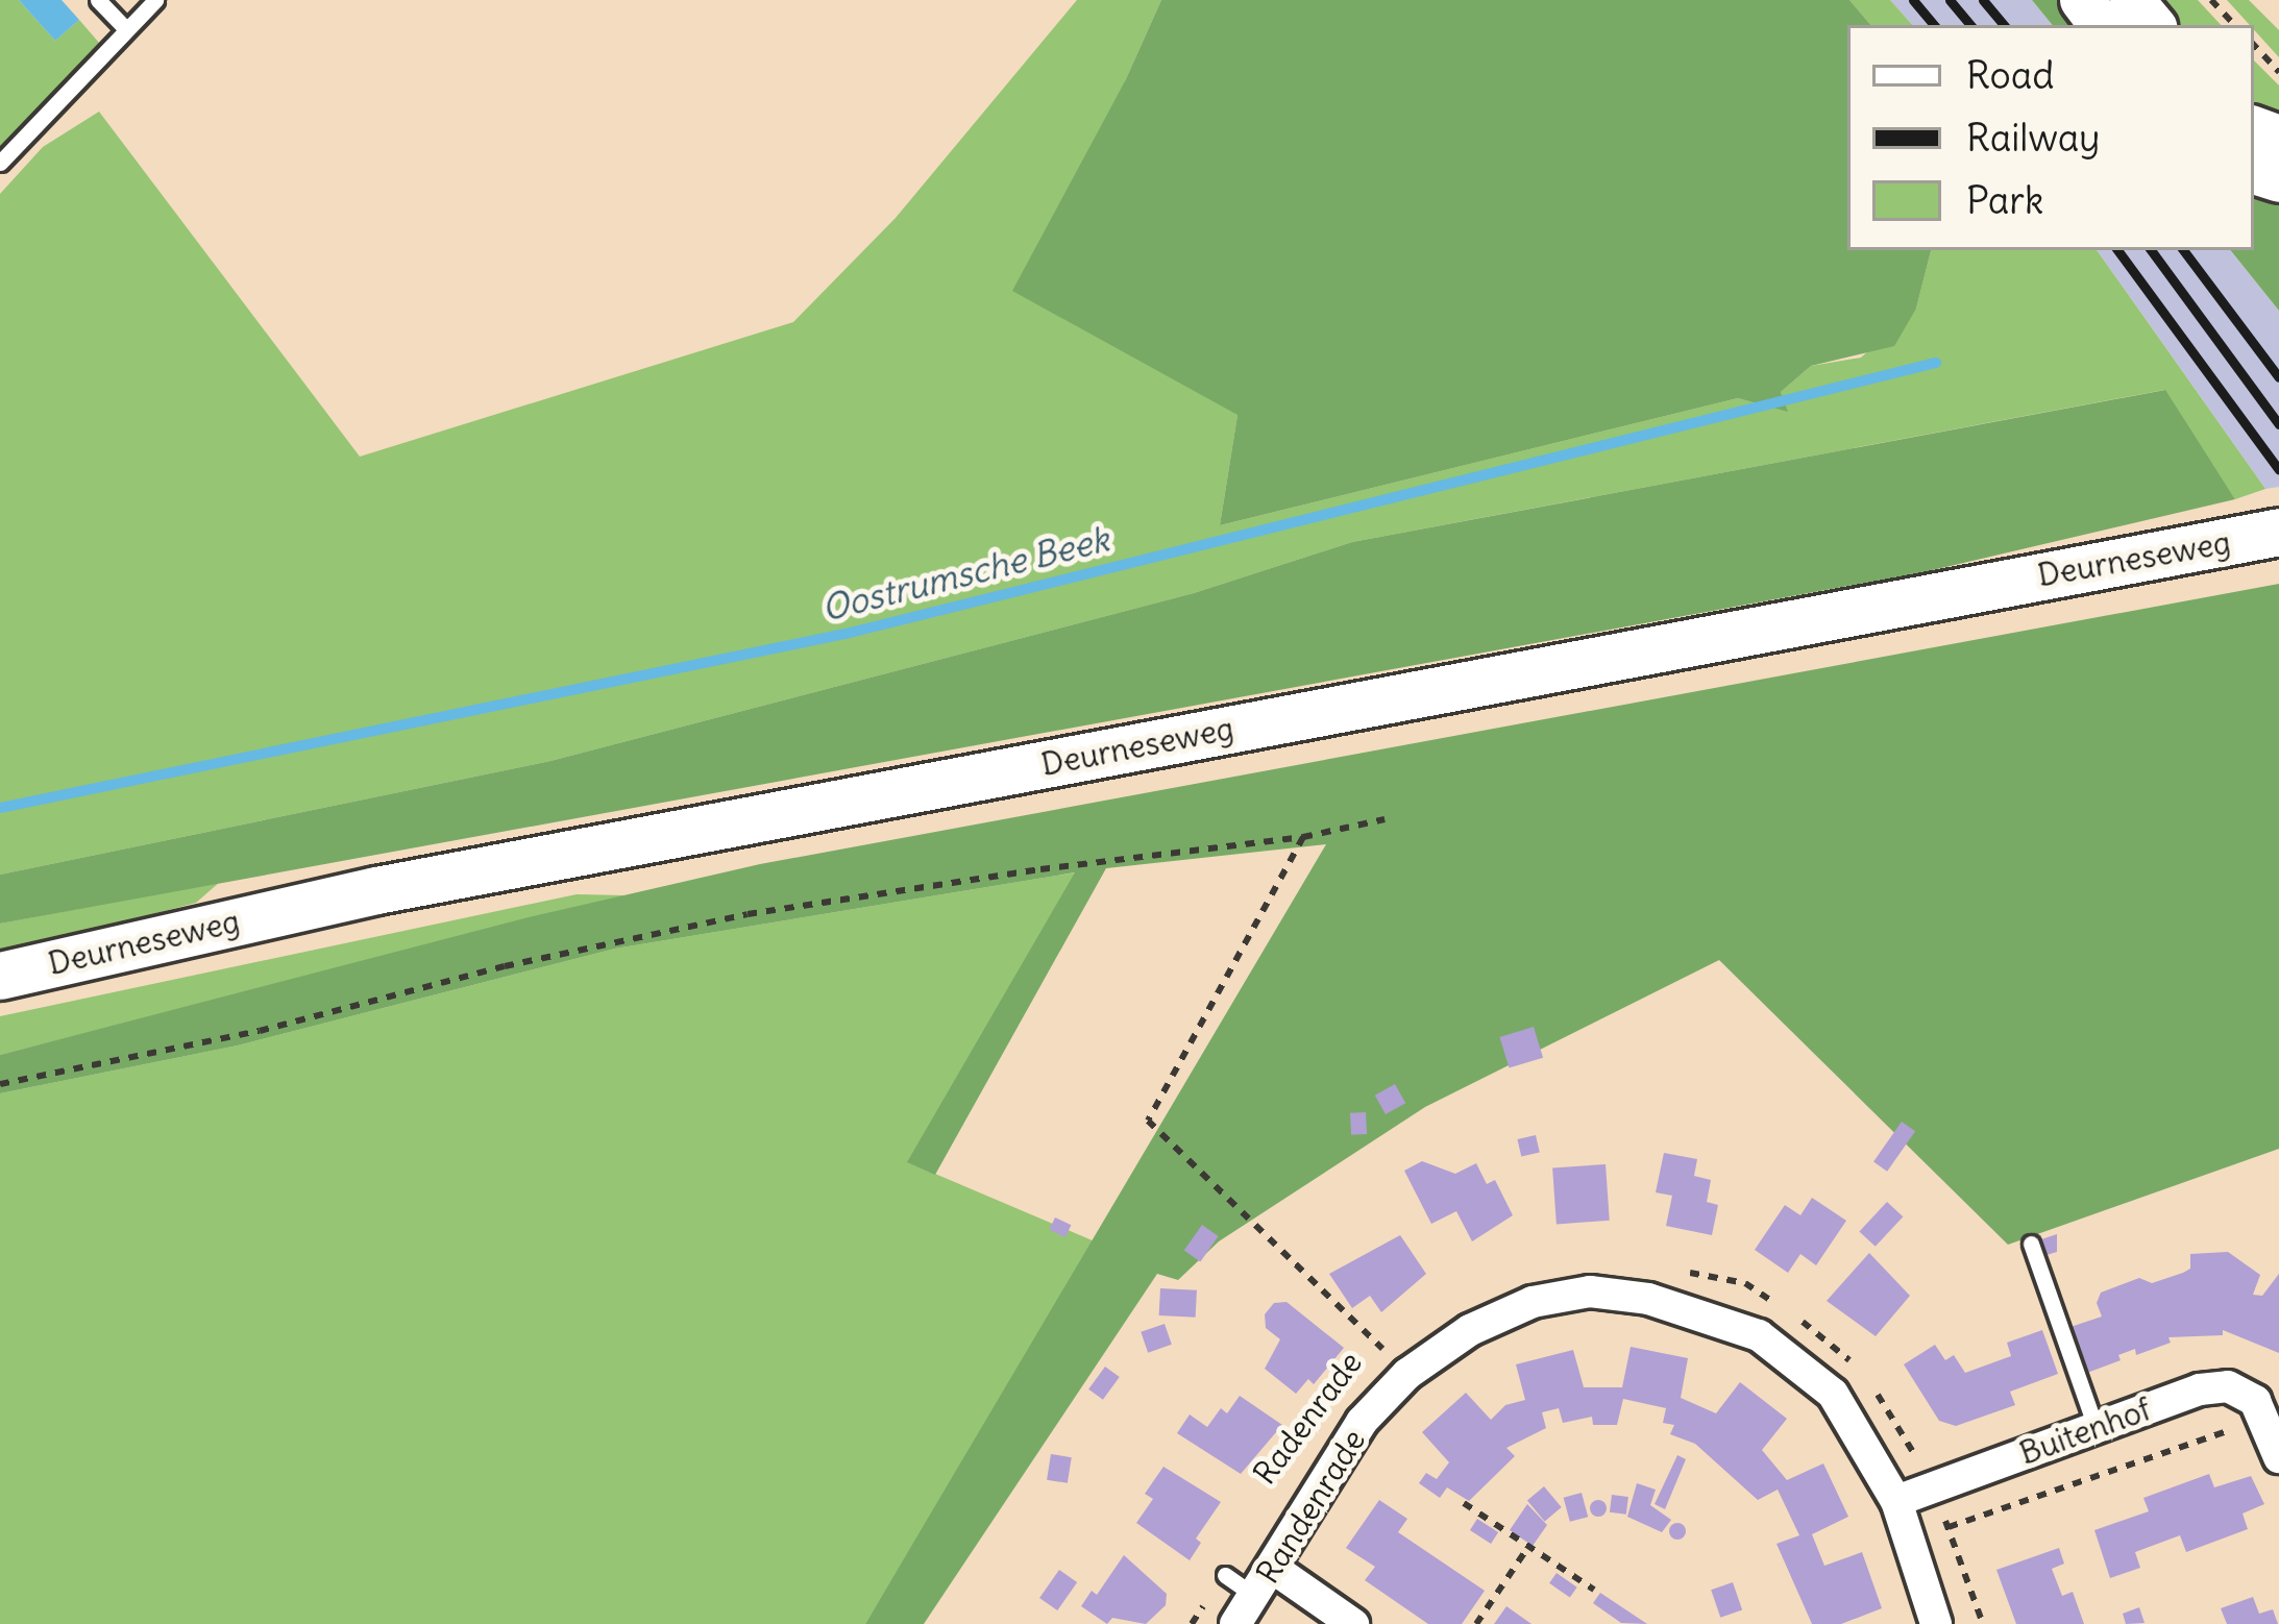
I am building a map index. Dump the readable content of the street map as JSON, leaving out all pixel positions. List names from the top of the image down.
{
  "streets": {
    "main road": ["Deurneseweg"],
    "street": ["Buitenhof", "Randenrade"],
    "path": ["Radenrade"]
  },
  "crossings": [
    ["Buitenhof", "Randenrade"]
  ],
  "water": ["Oostrumsche Beek"],
  "legend": ["Road", "Railway", "Park"]
}
